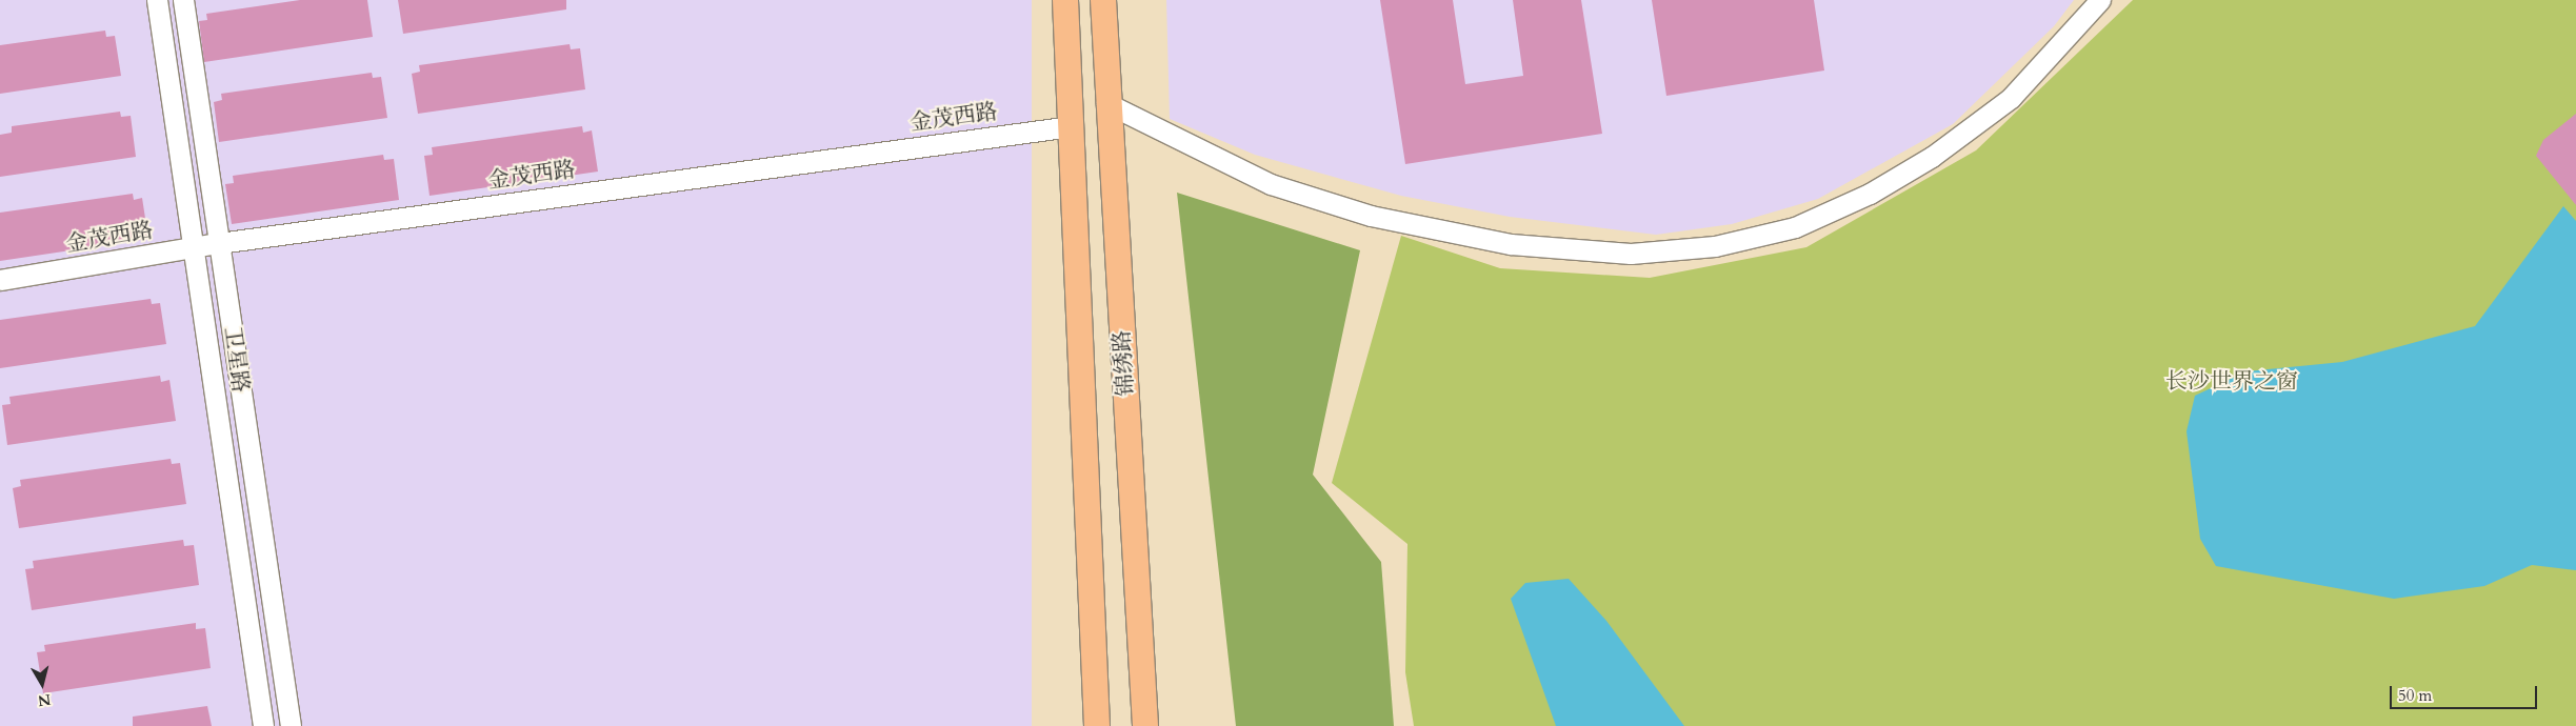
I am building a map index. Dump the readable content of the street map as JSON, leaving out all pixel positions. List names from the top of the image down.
{
  "streets": {
    "main road": ["锦绣路"],
    "street": ["金茂西路", "卫星路"]
  },
  "crossings": [
    ["金茂西路", "卫星路"],
    ["金茂西路", "锦绣路"]
  ],
  "parks": ["长沙世界之窗"],
  "scale_bar": "50 m",
  "north": "bottom"
}
